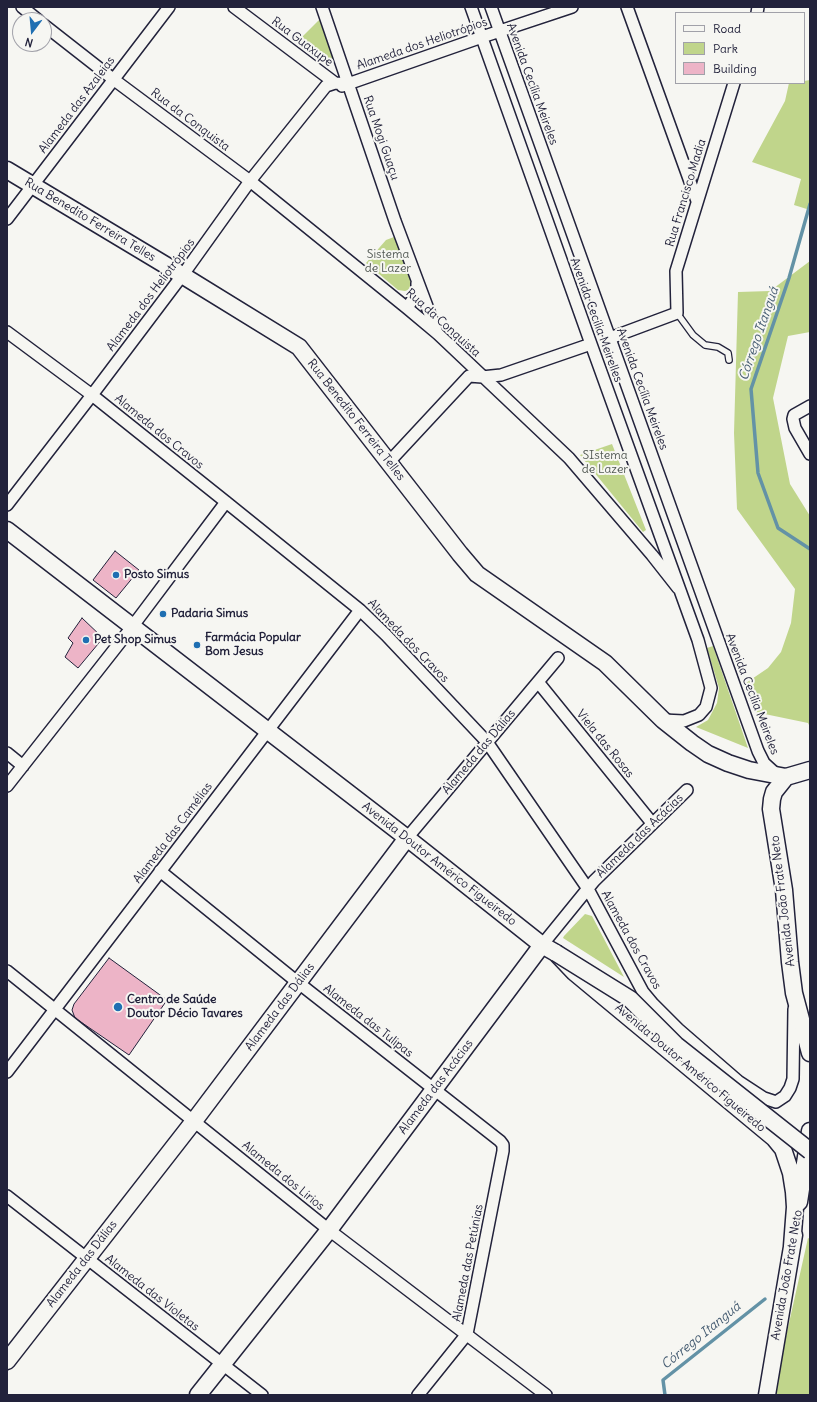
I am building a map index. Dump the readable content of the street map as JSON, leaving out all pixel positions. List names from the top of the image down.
{
  "streets": {
    "main road": [
      "Rua Benedito Ferreira Telles",
      "Alameda das Dálias",
      "Alameda das Acácias",
      "Avenida Doutor Américo Figueiredo",
      "Avenida João Frate Neto"
    ],
    "street": [
      "Rua Guaxupe",
      "Alameda dos Heliotrópios",
      "Avenida Cecília Meireles",
      "Alameda das Azaleias",
      "Rua da Conquista",
      "Rua Mogi Guaçu",
      "Rua Francisco Madia",
      "Avenida Cecilia Meirelles",
      "Alameda dos Cravos",
      "Viela das Rosas",
      "Alameda das Camélias",
      "Alameda das Tulipas",
      "Alameda dos Lirios",
      "Alameda das Petúnias",
      "Alameda das Violetas"
    ]
  },
  "crossings": [
    ["Rua Guaxupe", "Alameda dos Heliotrópios"],
    ["Alameda dos Heliotrópios", "Avenida Cecília Meireles"],
    ["Alameda dos Heliotrópios", "Rua da Conquista"],
    ["Alameda dos Heliotrópios", "Rua Mogi Guaçu"],
    ["Alameda dos Heliotrópios", "Rua Benedito Ferreira Telles"],
    ["Alameda dos Heliotrópios", "Avenida Cecilia Meirelles"],
    ["Alameda dos Heliotrópios", "Alameda dos Cravos"],
    ["Avenida Cecília Meireles", "Rua Benedito Ferreira Telles"],
    ["Avenida Cecília Meireles", "Avenida João Frate Neto"],
    ["Alameda das Azaleias", "Rua da Conquista"],
    ["Alameda das Azaleias", "Rua Benedito Ferreira Telles"],
    ["Rua da Conquista", "Rua Mogi Guaçu"],
    ["Rua da Conquista", "Avenida Cecilia Meirelles"],
    ["Rua Benedito Ferreira Telles", "Avenida Cecilia Meirelles"],
    ["Rua Benedito Ferreira Telles", "Avenida João Frate Neto"],
    ["Alameda dos Cravos", "Alameda das Dálias"],
    ["Alameda dos Cravos", "Alameda das Camélias"],
    ["Alameda dos Cravos", "Alameda das Acácias"],
    ["Alameda dos Cravos", "Avenida João Frate Neto"],
    ["Viela das Rosas", "Alameda das Dálias"],
    ["Viela das Rosas", "Alameda das Acácias"],
    ["Alameda das Dálias", "Avenida Doutor Américo Figueiredo"],
    ["Alameda das Dálias", "Alameda das Tulipas"],
    ["Alameda das Dálias", "Alameda dos Lirios"],
    ["Alameda das Dálias", "Alameda das Violetas"],
    ["Alameda das Camélias", "Avenida Doutor Américo Figueiredo"],
    ["Alameda das Camélias", "Alameda das Tulipas"],
    ["Alameda das Camélias", "Alameda dos Lirios"],
    ["Alameda das Acácias", "Avenida Doutor Américo Figueiredo"],
    ["Alameda das Acácias", "Alameda das Tulipas"],
    ["Alameda das Acácias", "Alameda dos Lirios"],
    ["Alameda das Acácias", "Alameda das Violetas"],
    ["Avenida Doutor Américo Figueiredo", "Avenida João Frate Neto"],
    ["Alameda das Tulipas", "Alameda das Petúnias"],
    ["Alameda dos Lirios", "Alameda das Petúnias"]
  ],
  "water": ["Córrego Itanguá"],
  "parks": ["Sistema de Lazer", "SIstema de Lazer"],
  "places": [
    "Posto Simus",
    "Padaria Simus",
    "Pet Shop Simus",
    "Farmácia Popular Bom Jesus",
    "Centro de Saúde Doutor Décio Tavares"
  ],
  "legend": ["Road", "Park", "Building"],
  "north": "bottom"
}
